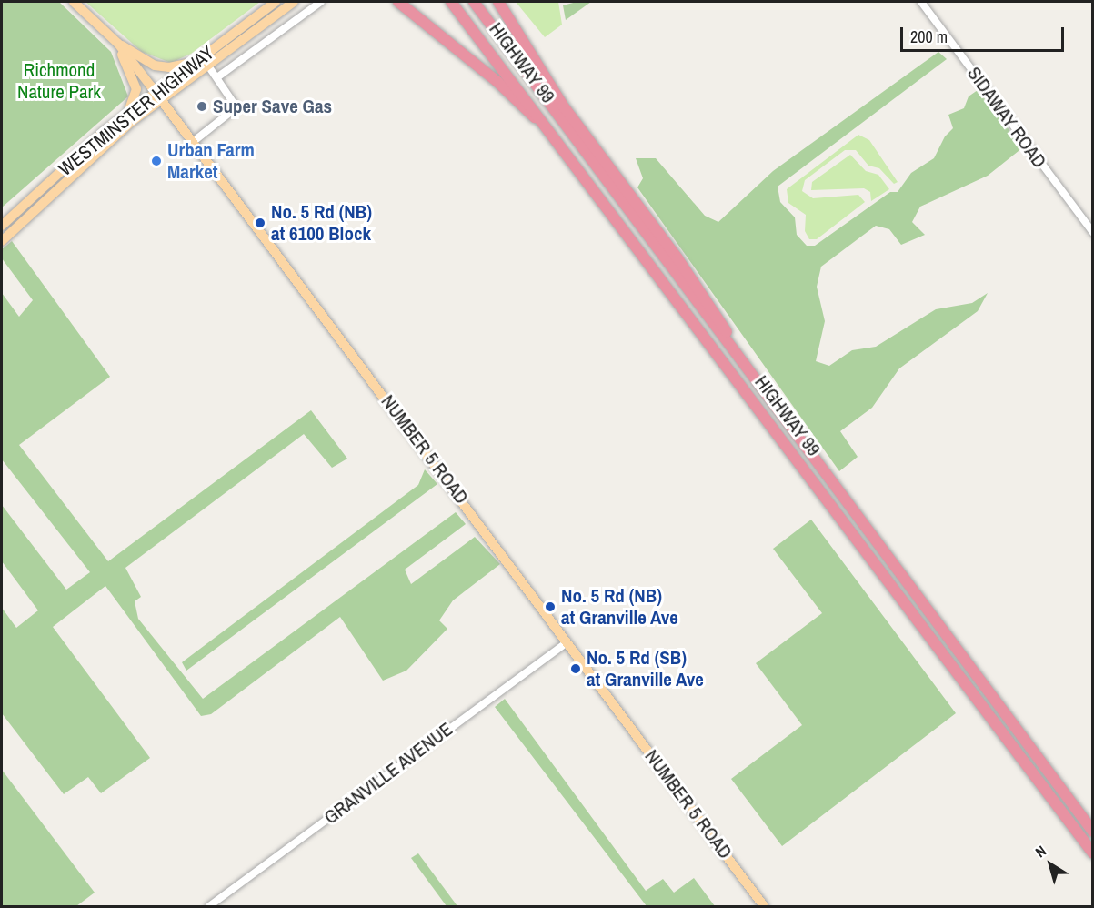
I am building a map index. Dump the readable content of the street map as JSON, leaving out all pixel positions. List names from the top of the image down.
{
  "streets": {
    "highway": ["HIGHWAY 99"],
    "main road": ["WESTMINSTER HIGHWAY", "NUMBER 5 ROAD"],
    "street": ["SIDAWAY ROAD", "GRANVILLE AVENUE"]
  },
  "crossings": [
    ["WESTMINSTER HIGHWAY", "NUMBER 5 ROAD"],
    ["NUMBER 5 ROAD", "GRANVILLE AVENUE"]
  ],
  "parks": ["Richmond Nature Park"],
  "places": [
    "Super Save Gas",
    "Urban Farm Market",
    "No. 5 Rd (NB) at 6100 Block",
    "No. 5 Rd (NB) at Granville Ave",
    "No. 5 Rd (SB) at Granville Ave"
  ],
  "scale_bar": "200 m",
  "north": "top left"
}
